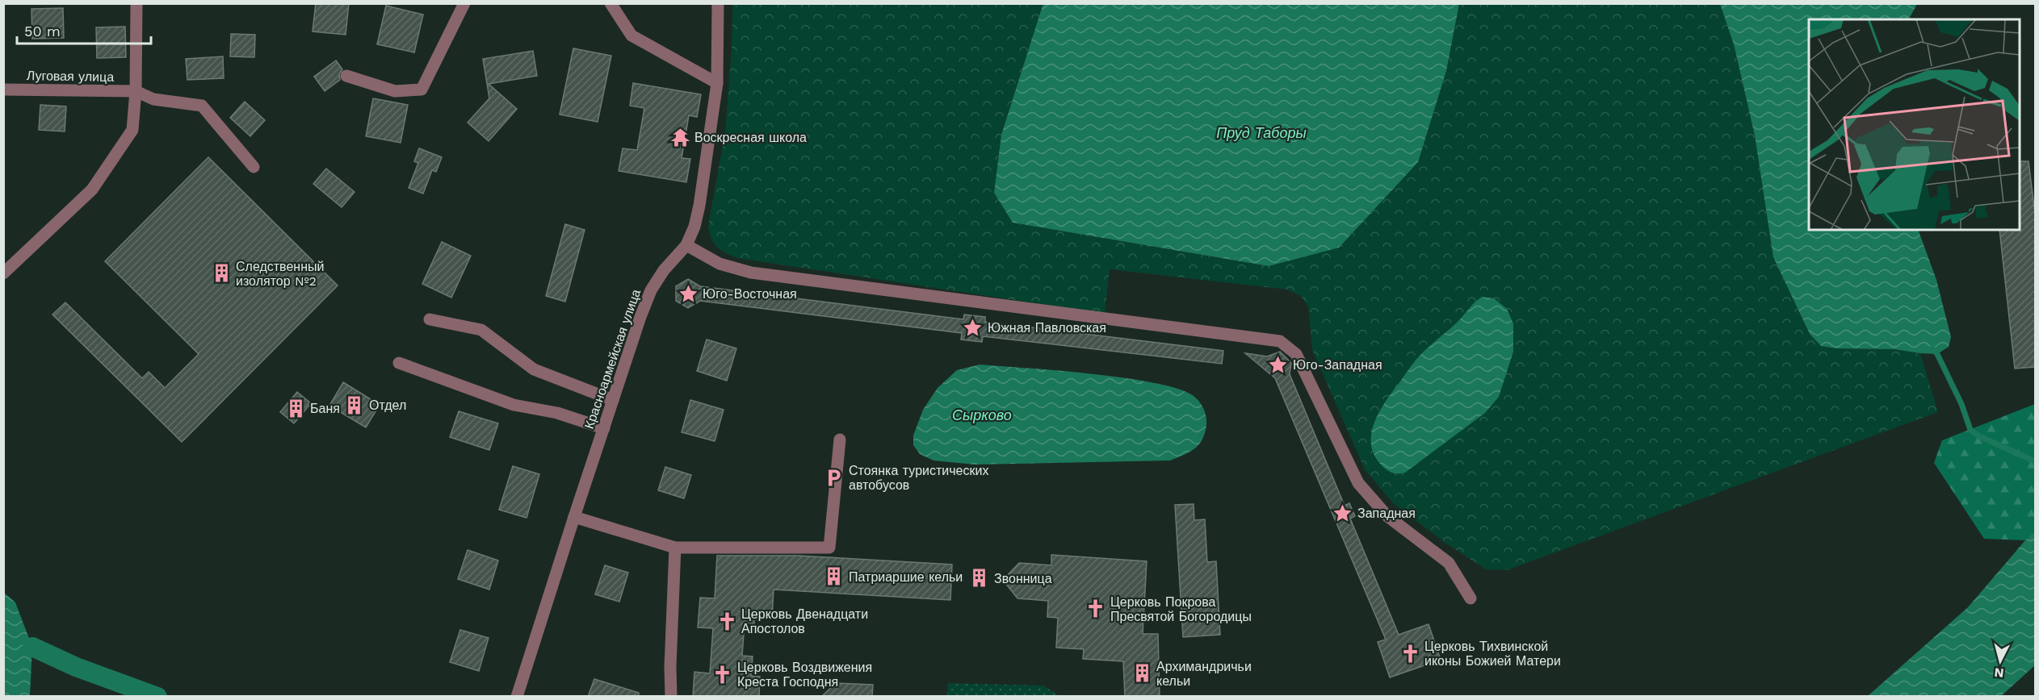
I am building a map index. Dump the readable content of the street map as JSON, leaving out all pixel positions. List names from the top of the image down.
{
  "streets": {
    "street": ["Луговая улица", "Красноармейская улица"]
  },
  "water": ["Пруд Таборы", "Сырково"],
  "places": {
    "temple": ["Воскресная школа"],
    "building": [
      "Следственный изолятор №2",
      "Отдел",
      "Баня",
      "Патриаршие кельи",
      "Звонница",
      "Архимандричьи кельи"
    ],
    "place": [
      "Юго-Восточная",
      "Южная Павловская",
      "Юго-Западная",
      "Западная"
    ],
    "parking": ["Стоянка туристических автобусов"],
    "church": [
      "Церковь Покрова Пресвятой Богородицы",
      "Церковь Двенадцати Апостолов",
      "Церковь Тихвинской иконы Божией Матери",
      "Церковь Воздвижения Креста Господня"
    ]
  },
  "scale_bar": "50 m",
  "north": "bottom"
}
